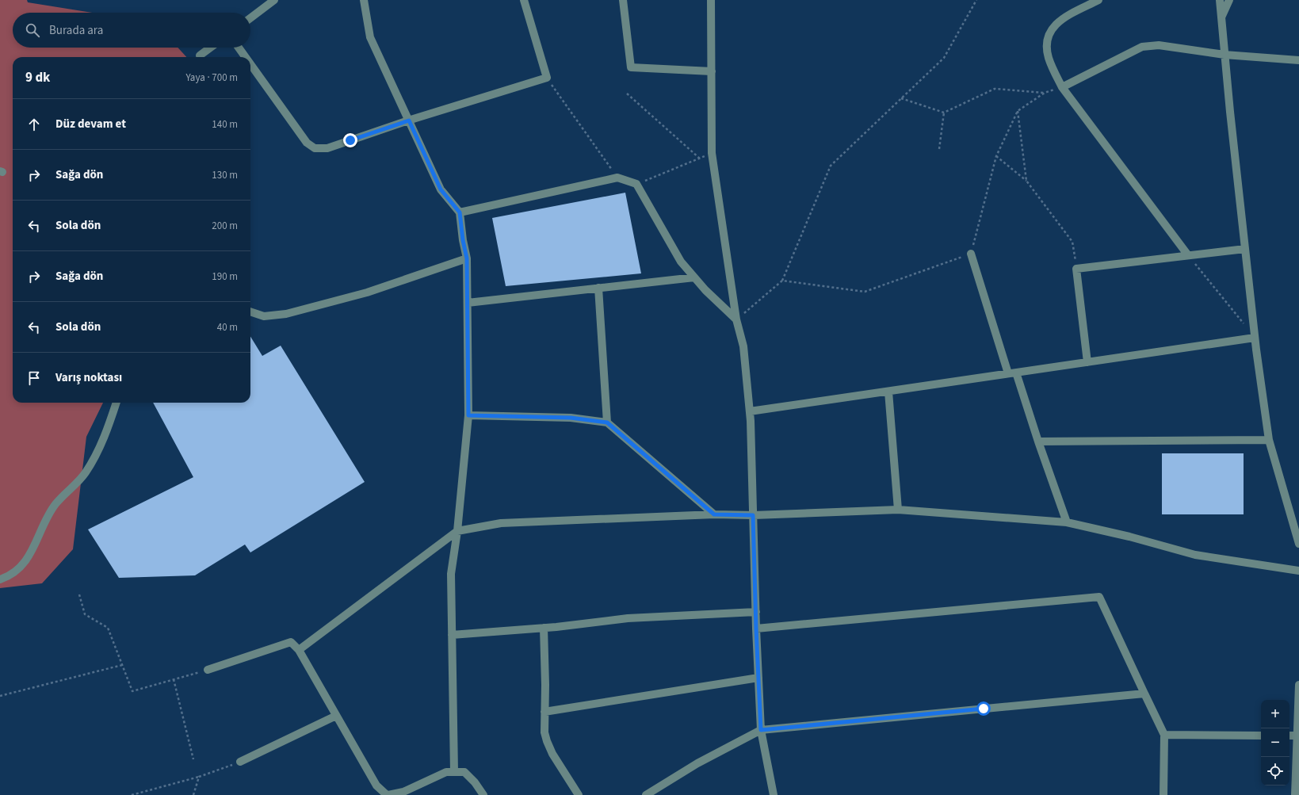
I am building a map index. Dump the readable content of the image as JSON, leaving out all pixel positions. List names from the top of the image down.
{
  "page": {
    "search": "Burada ara",
    "heading": ["9 dk", "Yaya · 700 m"],
    "list": [
      ["Düz devam et", "140 m"],
      ["Sağa dön", "130 m"],
      ["Sola dön", "200 m"],
      ["Sağa dön", "190 m"],
      ["Sola dön", "40 m"],
      "Varış noktası"
    ],
    "map_buttons": ["+", "−"]
  }
}
